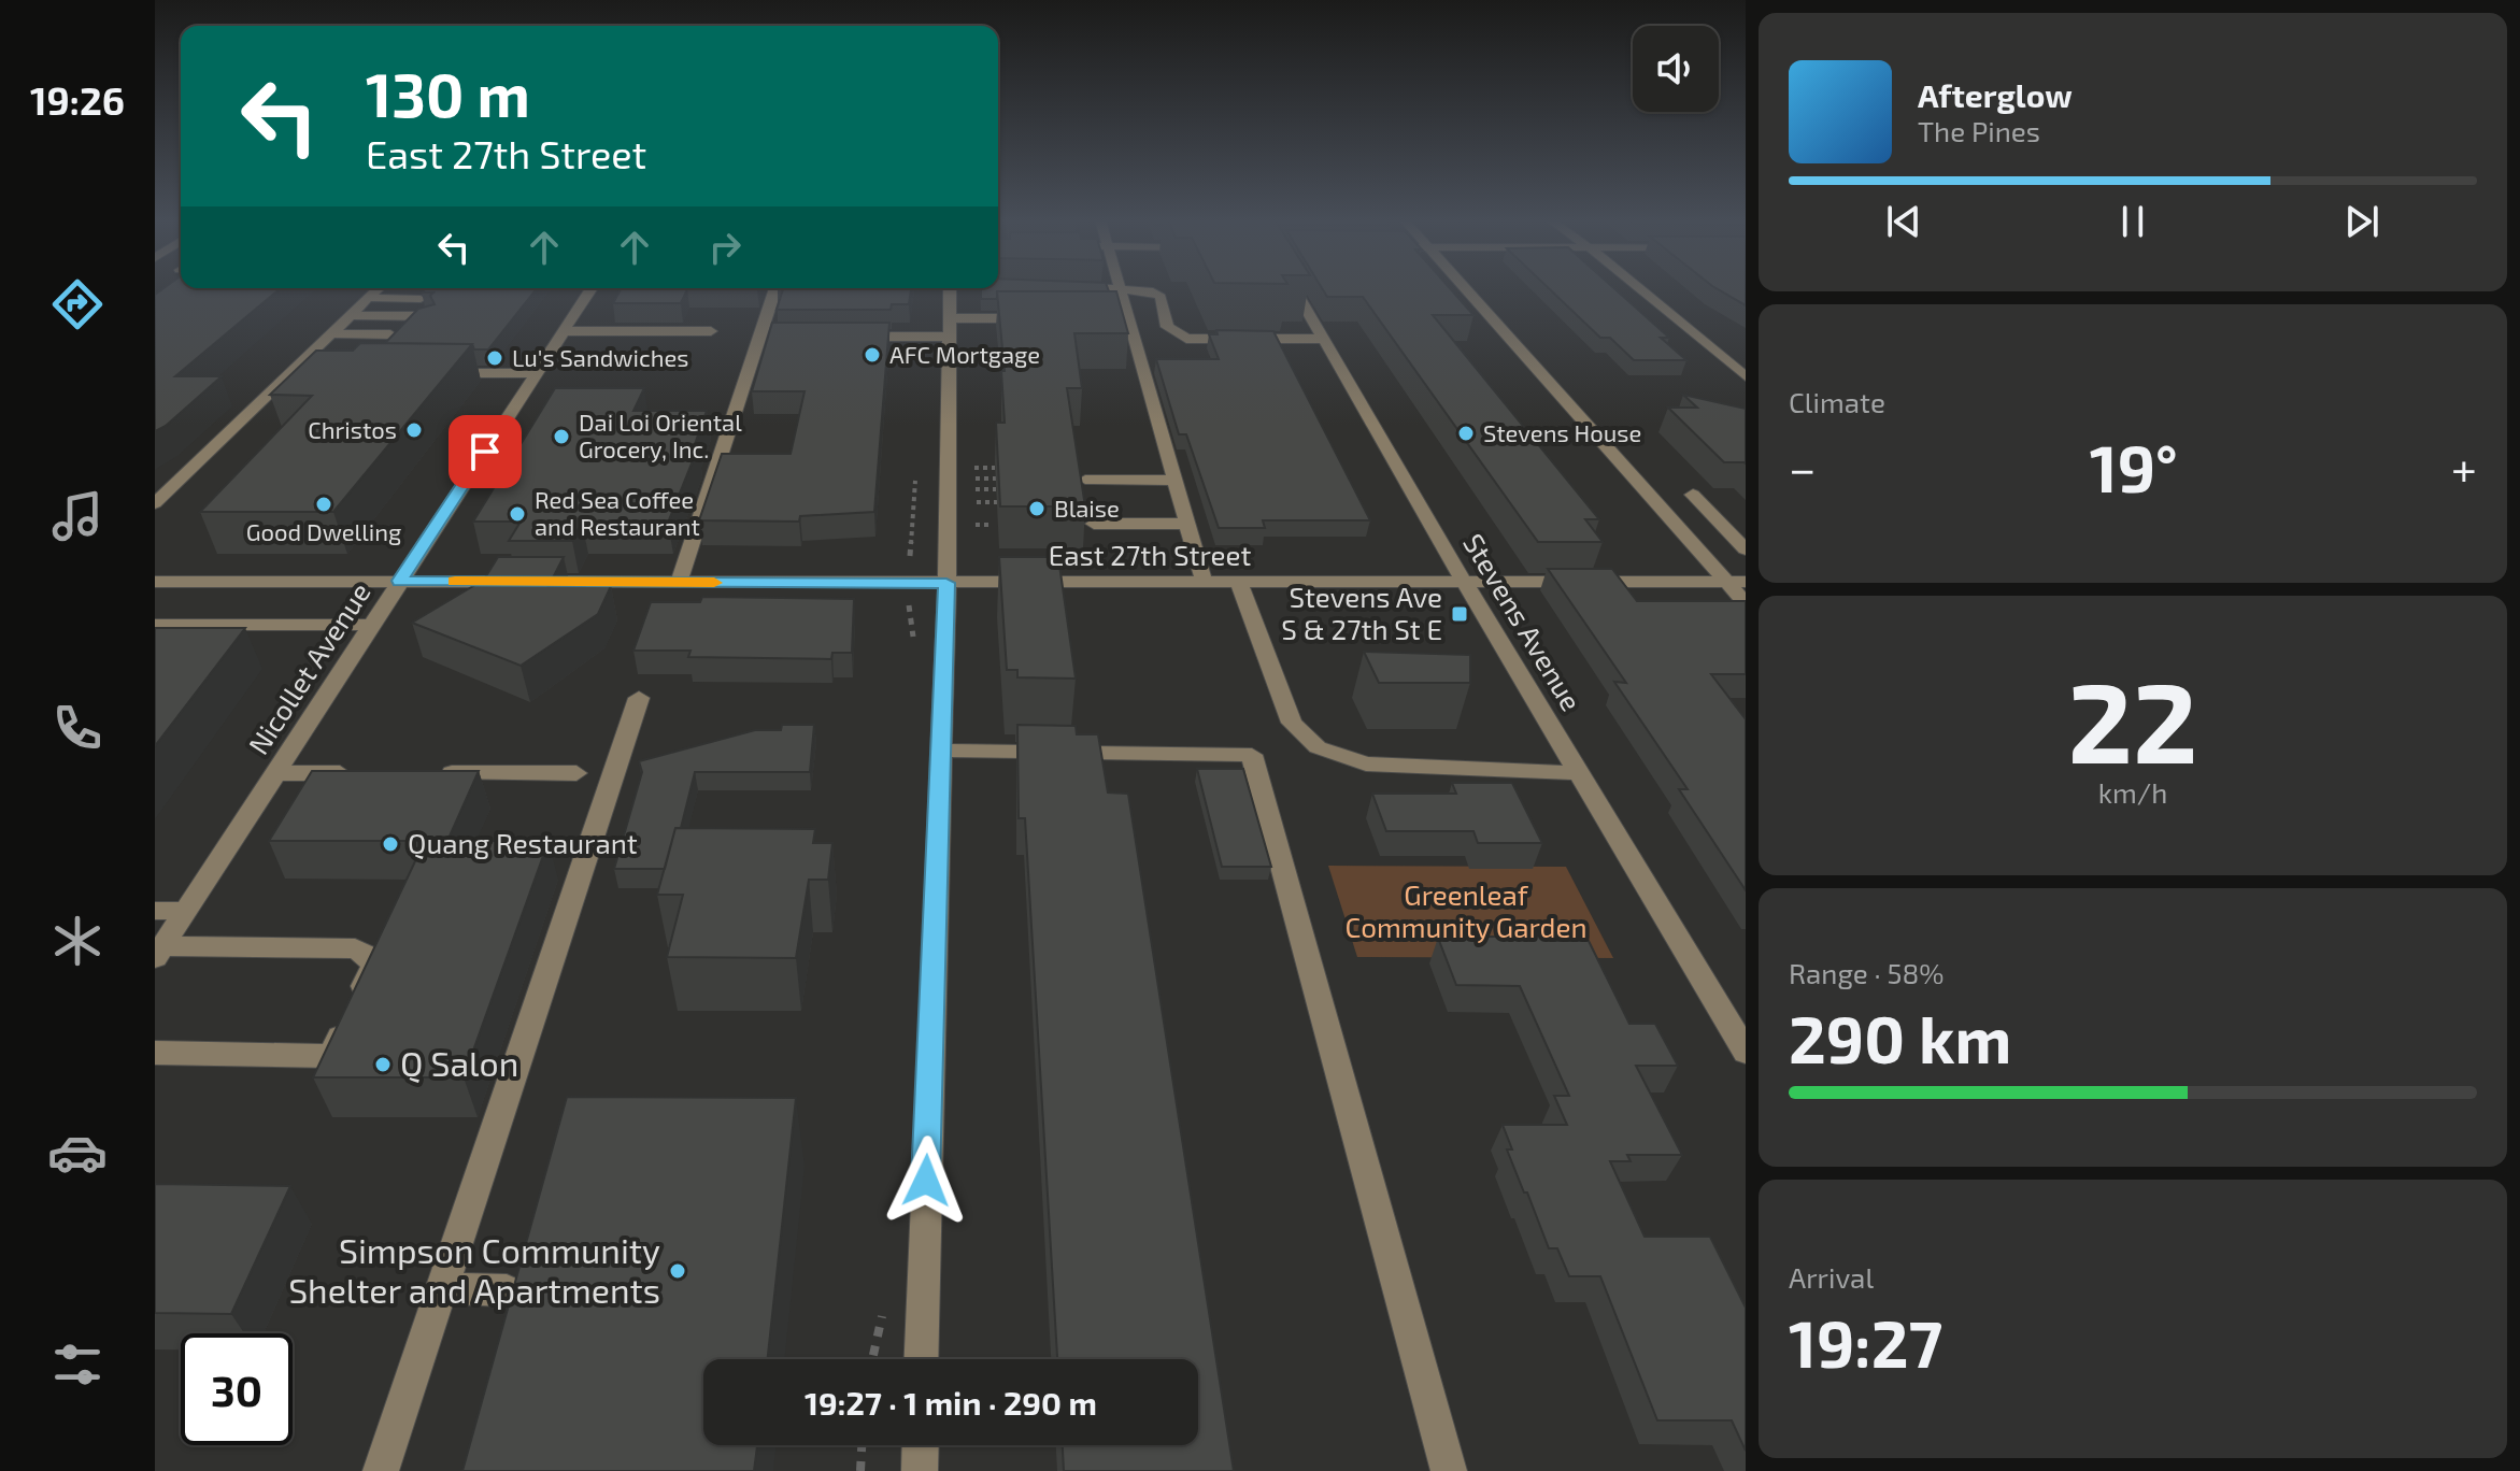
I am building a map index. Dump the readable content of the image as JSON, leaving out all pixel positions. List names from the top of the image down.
{
  "streets": {
    "street": ["East 27th Street", "Stevens Avenue", "Nicollet Avenue"]
  },
  "crossings": [
    ["East 27th Street", "Stevens Avenue"],
    ["East 27th Street", "Nicollet Avenue"]
  ],
  "parks": ["Greenleaf Community Garden"],
  "places": {
    "other": [
      "AFC Mortgage",
      "Lu's Sandwiches",
      "Christos",
      "Stevens House",
      "Dai Loi Oriental Grocery, Inc.",
      "Good Dwelling",
      "Blaise",
      "Red Sea Coffee and Restaurant",
      "Quang Restaurant",
      "Q Salon",
      "Simpson Community Shelter and Apartments"
    ],
    "transit": ["Stevens Ave S & 27th St E"]
  },
  "page": {
    "tabs": "19:26",
    "turn": ["130 m", "East 27th Street"],
    "song": ["Afterglow", "The Pines"],
    "tile": [
      "Climate",
      ["22", "km/h"],
      ["Range · 58%", "290 km"],
      ["Arrival", "19:27"]
    ],
    "heat": ["−", "19°", "+"],
    "limit": "30",
    "trip": "19:27 · 1 min · 290 m"
  }
}
